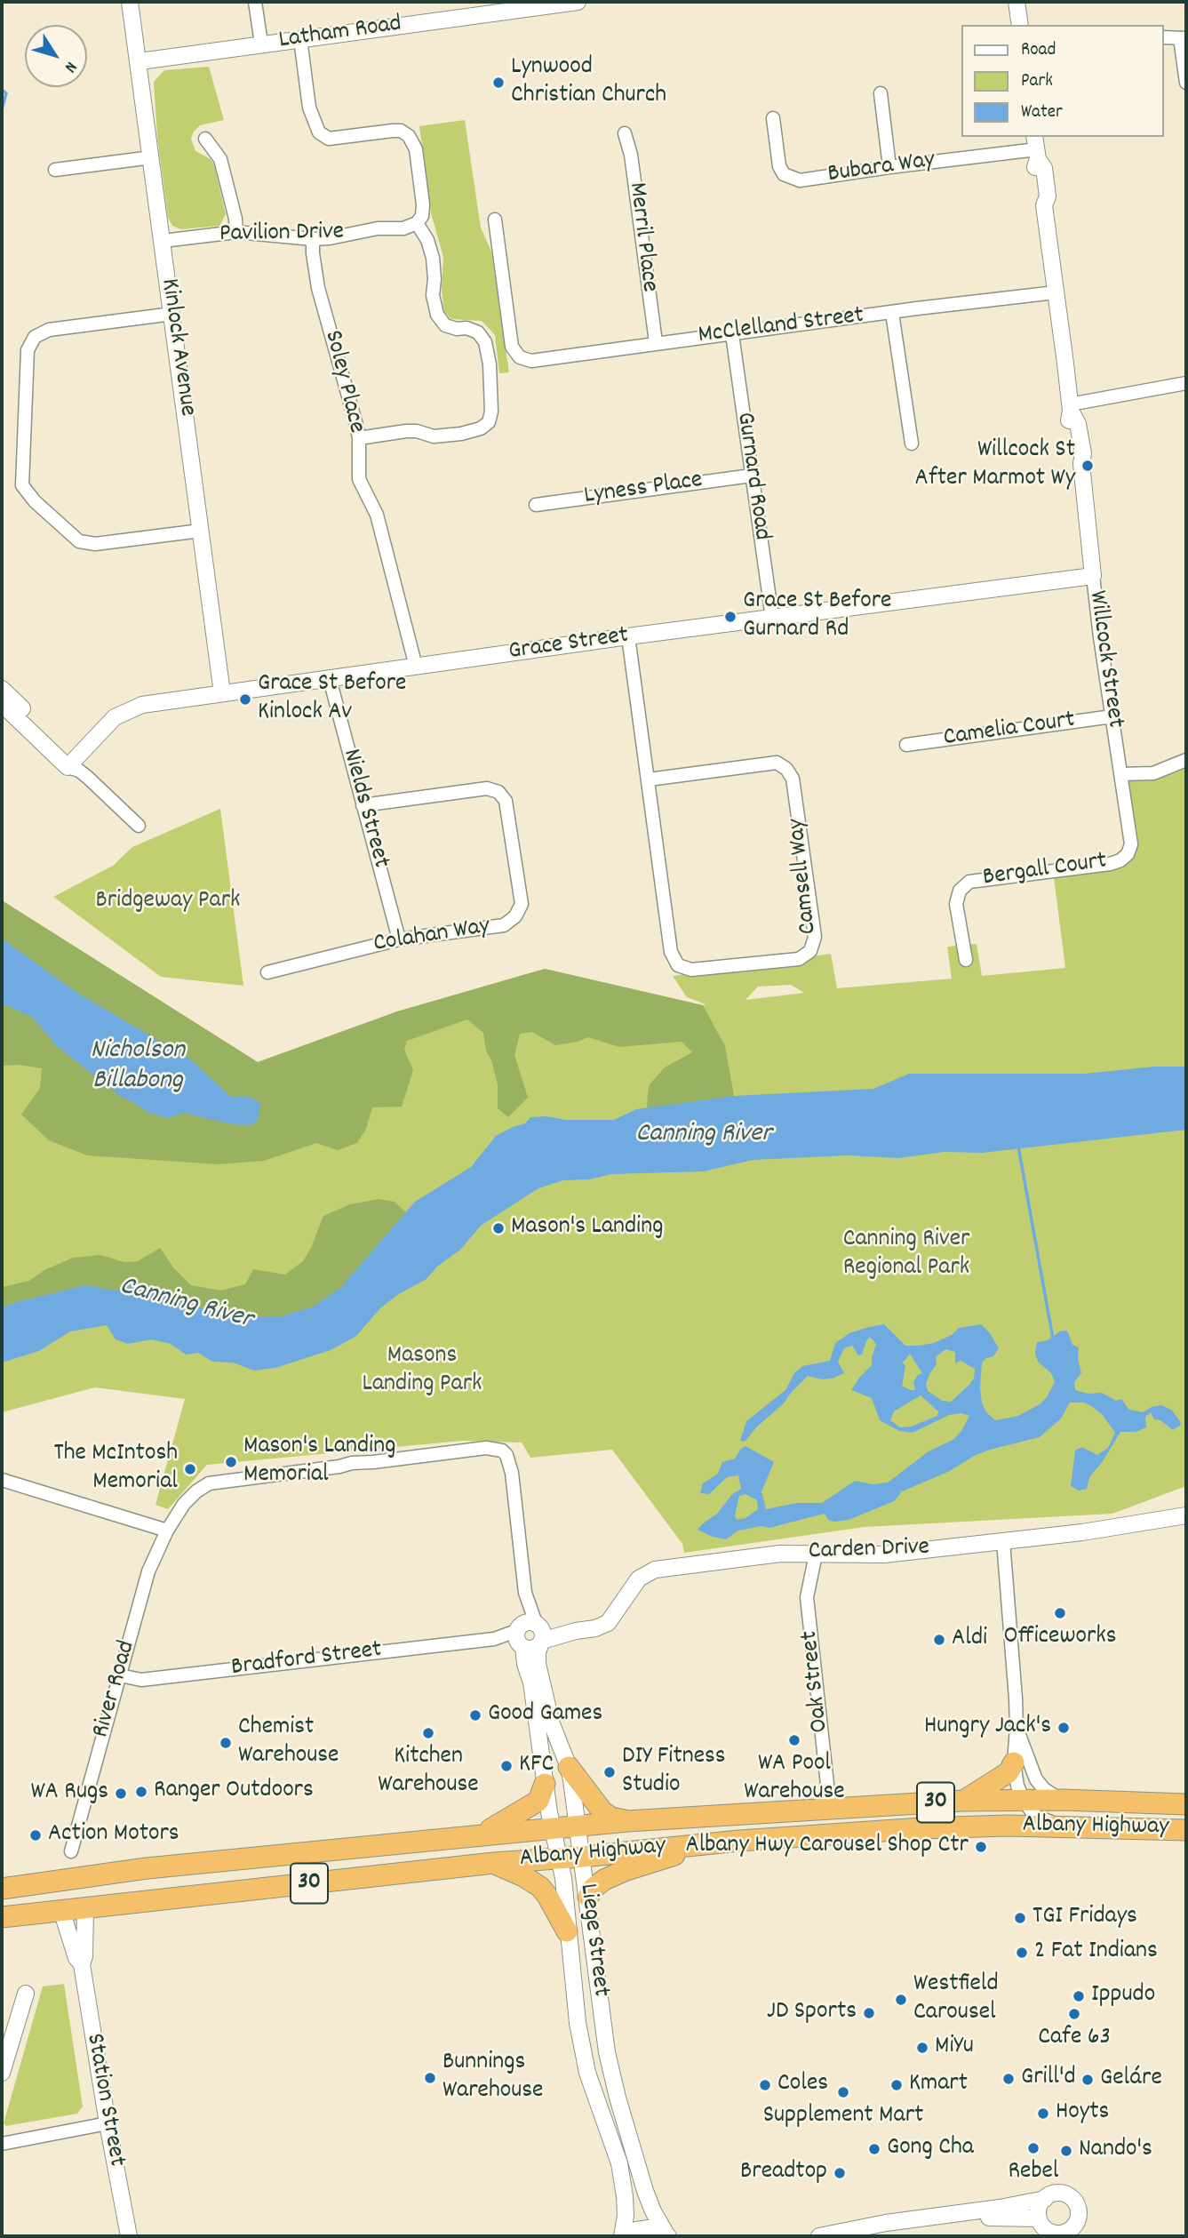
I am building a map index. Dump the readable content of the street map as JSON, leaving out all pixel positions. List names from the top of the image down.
{
  "streets": {
    "highway": ["30", "Albany Highway"],
    "street": [
      "Latham Road",
      "Bubara Way",
      "Pavilion Drive",
      "Merril Place",
      "McClelland Street",
      "Kinlock Avenue",
      "Soley Place",
      "Gurnard Road",
      "Lyness Place",
      "Grace Street",
      "Willcock Street",
      "Camelia Court",
      "Nields Street",
      "Bergall Court",
      "Camsell Way",
      "Colahan Way",
      "Carden Drive",
      "Bradford Street",
      "Oak Street",
      "River Road",
      "Liege Street",
      "Station Street"
    ]
  },
  "crossings": [
    ["Latham Road", "Kinlock Avenue"],
    ["Bubara Way", "Willcock Street"],
    ["Pavilion Drive", "Kinlock Avenue"],
    ["Pavilion Drive", "Soley Place"],
    ["Merril Place", "McClelland Street"],
    ["McClelland Street", "Gurnard Road"],
    ["McClelland Street", "Willcock Street"],
    ["Kinlock Avenue", "Grace Street"],
    ["Soley Place", "Grace Street"],
    ["Gurnard Road", "Lyness Place"],
    ["Gurnard Road", "Grace Street"],
    ["Grace Street", "Willcock Street"],
    ["Grace Street", "Nields Street"],
    ["Grace Street", "Camsell Way"],
    ["Willcock Street", "Camelia Court"],
    ["Willcock Street", "Bergall Court"],
    ["Nields Street", "Colahan Way"],
    ["Carden Drive", "Bradford Street"],
    ["Carden Drive", "Oak Street"],
    ["Carden Drive", "Liege Street"],
    ["Bradford Street", "River Road"],
    ["Bradford Street", "Liege Street"],
    ["Oak Street", "Albany Highway"],
    ["River Road", "Liege Street"],
    ["Albany Highway", "Liege Street"],
    ["Albany Highway", "Station Street"]
  ],
  "water": ["Nicholson Billabong", "Canning River"],
  "parks": ["Bridgeway Park", "Canning River Regional Park", "Masons Landing Park"],
  "places": [
    "Lynwood Christian Church",
    "Willcock St After Marmot Wy",
    "Grace St Before Gurnard Rd",
    "Grace St Before Kinlock Av",
    "Mason's Landing",
    "Mason's Landing Memorial",
    "The McIntosh Memorial",
    "Officeworks",
    "Aldi",
    "Good Games",
    "Hungry Jack's",
    "Kitchen Warehouse",
    "WA Pool Warehouse",
    "Chemist Warehouse",
    "KFC",
    "DIY Fitness Studio",
    "Ranger Outdoors",
    "WA Rugs",
    "Action Motors",
    "Albany Hwy Carousel Shop Ctr",
    "TGI Fridays",
    "2 Fat Indians",
    "Ippudo",
    "Westfield Carousel",
    "JD Sports",
    "Cafe 63",
    "MiYu",
    "Bunnings Warehouse",
    "Grill'd",
    "Geláre",
    "Coles",
    "Kmart",
    "Supplement Mart",
    "Hoyts",
    "Rebel",
    "Gong Cha",
    "Nando's",
    "Breadtop"
  ],
  "legend": ["Road", "Park", "Water"],
  "north": "bottom right"
}
